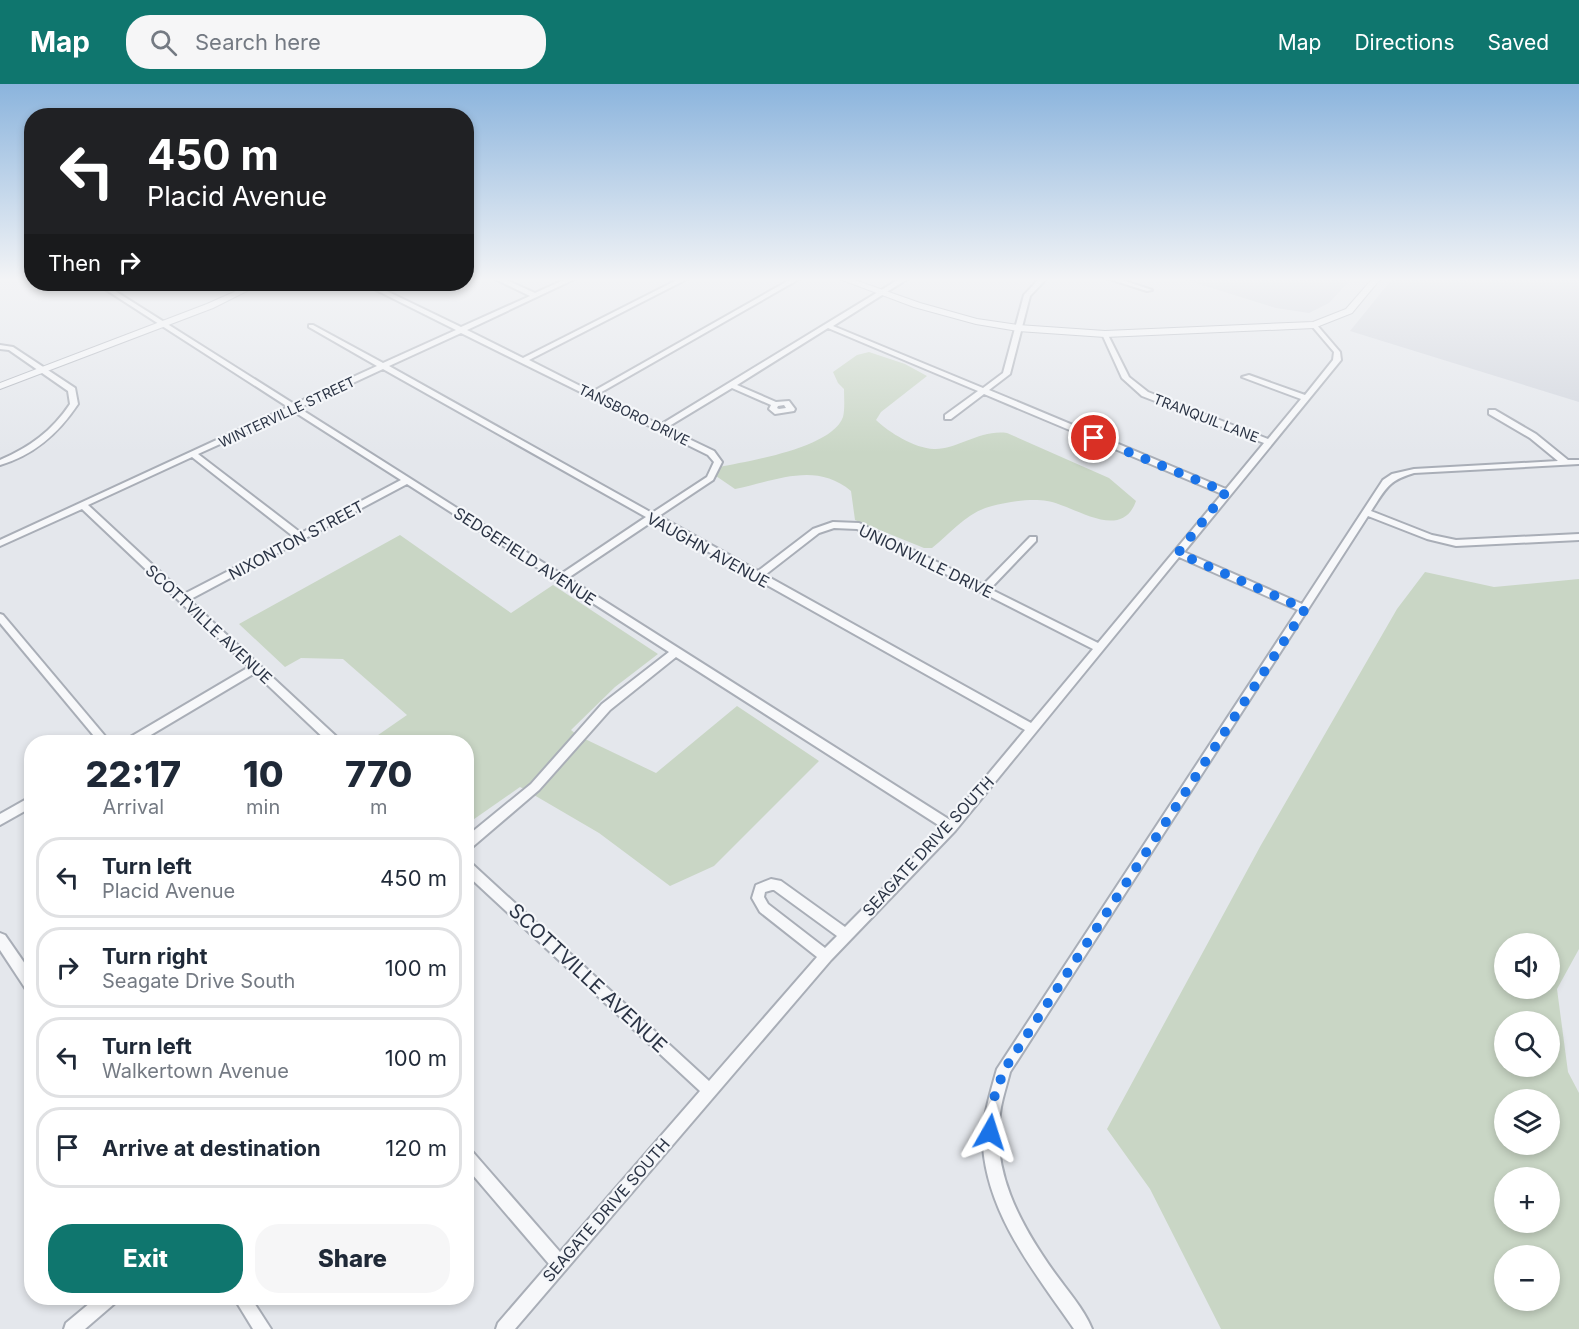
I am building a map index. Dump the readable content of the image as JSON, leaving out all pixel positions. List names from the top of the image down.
{
  "streets": {
    "street": [
      "WINTERVILLE STREET",
      "TANSBORO DRIVE",
      "TRANQUIL LANE",
      "NIXONTON STREET",
      "VAUGHN AVENUE",
      "SEDGEFIELD AVENUE",
      "UNIONVILLE DRIVE",
      "SCOTTVILLE AVENUE",
      "SEAGATE DRIVE SOUTH"
    ]
  },
  "crossings": [
    ["WINTERVILLE STREET", "VAUGHN AVENUE"],
    ["WINTERVILLE STREET", "SEDGEFIELD AVENUE"],
    ["WINTERVILLE STREET", "SCOTTVILLE AVENUE"],
    ["TANSBORO DRIVE", "VAUGHN AVENUE"],
    ["TANSBORO DRIVE", "SEDGEFIELD AVENUE"],
    ["TRANQUIL LANE", "SEAGATE DRIVE SOUTH"],
    ["NIXONTON STREET", "SEDGEFIELD AVENUE"],
    ["NIXONTON STREET", "SCOTTVILLE AVENUE"],
    ["VAUGHN AVENUE", "UNIONVILLE DRIVE"],
    ["VAUGHN AVENUE", "SEAGATE DRIVE SOUTH"],
    ["SEDGEFIELD AVENUE", "SEAGATE DRIVE SOUTH"],
    ["UNIONVILLE DRIVE", "SEAGATE DRIVE SOUTH"],
    ["SCOTTVILLE AVENUE", "SEAGATE DRIVE SOUTH"]
  ],
  "page": {
    "header": "Map",
    "search": "Search here",
    "nav": ["Map", "Directions", "Saved"],
    "turn": ["450 m", "Placid Avenue"],
    "then": "Then",
    "eta": [
      "22:17",
      "Arrival",
      "10",
      "min",
      "770",
      "m"
    ],
    "list": [
      {
        "name": "Turn left",
        "note": "Placid Avenue",
        "value": "450 m"
      },
      {
        "name": "Turn right",
        "note": "Seagate Drive South",
        "value": "100 m"
      },
      {
        "name": "Turn left",
        "note": "Walkertown Avenue",
        "value": "100 m"
      },
      {
        "name": "Arrive at destination",
        "value": "120 m"
      }
    ],
    "map_buttons": ["+", "−"],
    "buttons": ["Exit", "Share"]
  }
}
